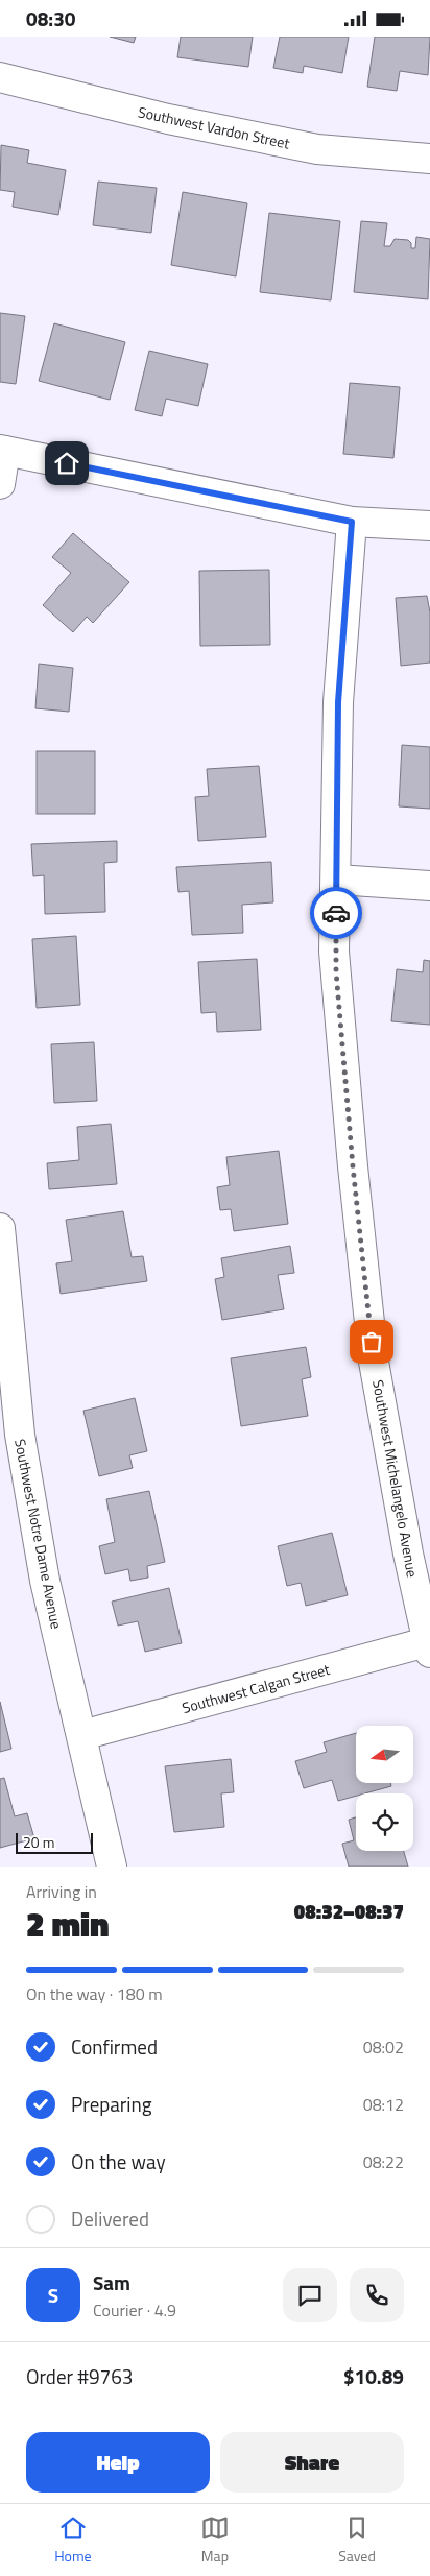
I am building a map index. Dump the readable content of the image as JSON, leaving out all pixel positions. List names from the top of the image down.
{
  "streets": {
    "street": [
      "Southwest Vardon Street",
      "Southwest Michelangelo Avenue",
      "Southwest Notre Dame Avenue",
      "Southwest Calgan Street"
    ]
  },
  "crossings": [
    ["Southwest Michelangelo Avenue", "Southwest Calgan Street"],
    ["Southwest Notre Dame Avenue", "Southwest Calgan Street"]
  ],
  "scale_bar": "20 m",
  "north": "left",
  "page": {
    "status": "08:30",
    "scale": "20 m",
    "heading": ["2 min", "Arriving in", "08:32–08:37"],
    "panel": [
      "Sam",
      "Courier · 4.9",
      "Order #9763",
      "$10.89"
    ],
    "bar": "On the way · 180 m",
    "list": [
      ["Confirmed", "08:02"],
      ["Preparing", "08:12"],
      ["On the way", "08:22"],
      "Delivered"
    ],
    "round": "S",
    "buttons": ["Help", "Share"],
    "tabs": ["Home", "Map", "Saved"]
  }
}
